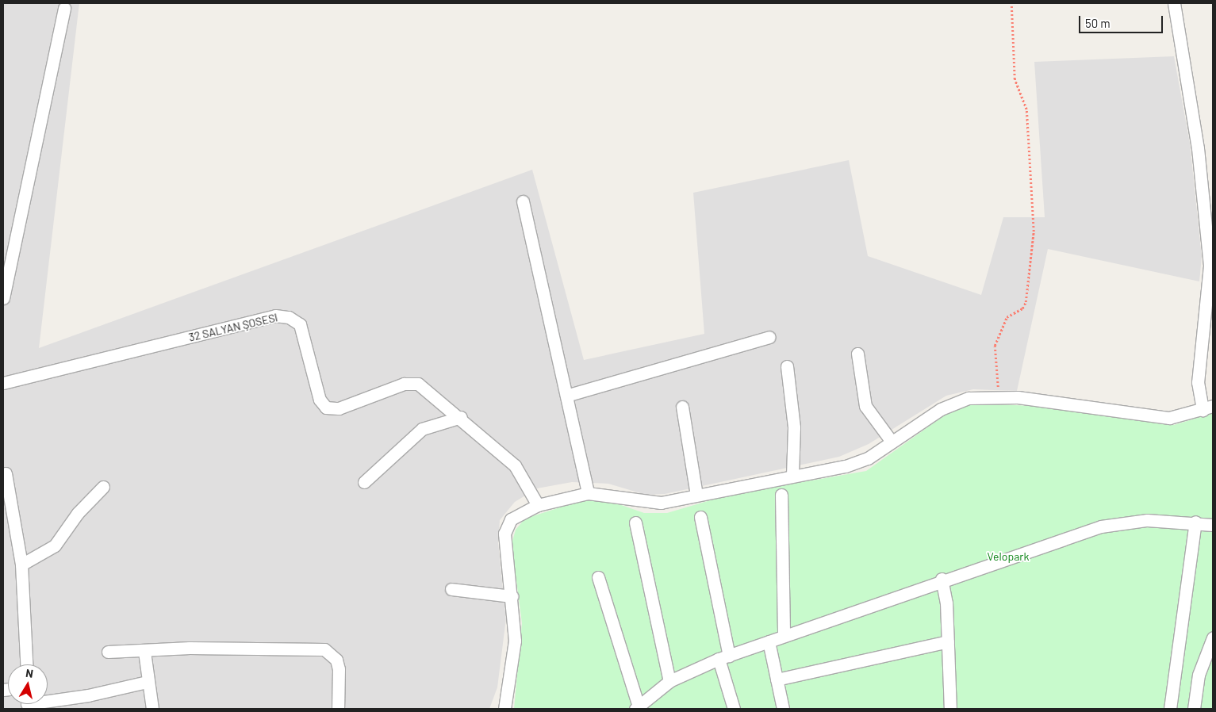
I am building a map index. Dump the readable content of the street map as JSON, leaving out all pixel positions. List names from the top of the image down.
{
  "streets": {
    "street": ["32 SALYAN ŞOSESI"]
  },
  "parks": ["Velopark"],
  "scale_bar": "50 m",
  "north": "top"
}
